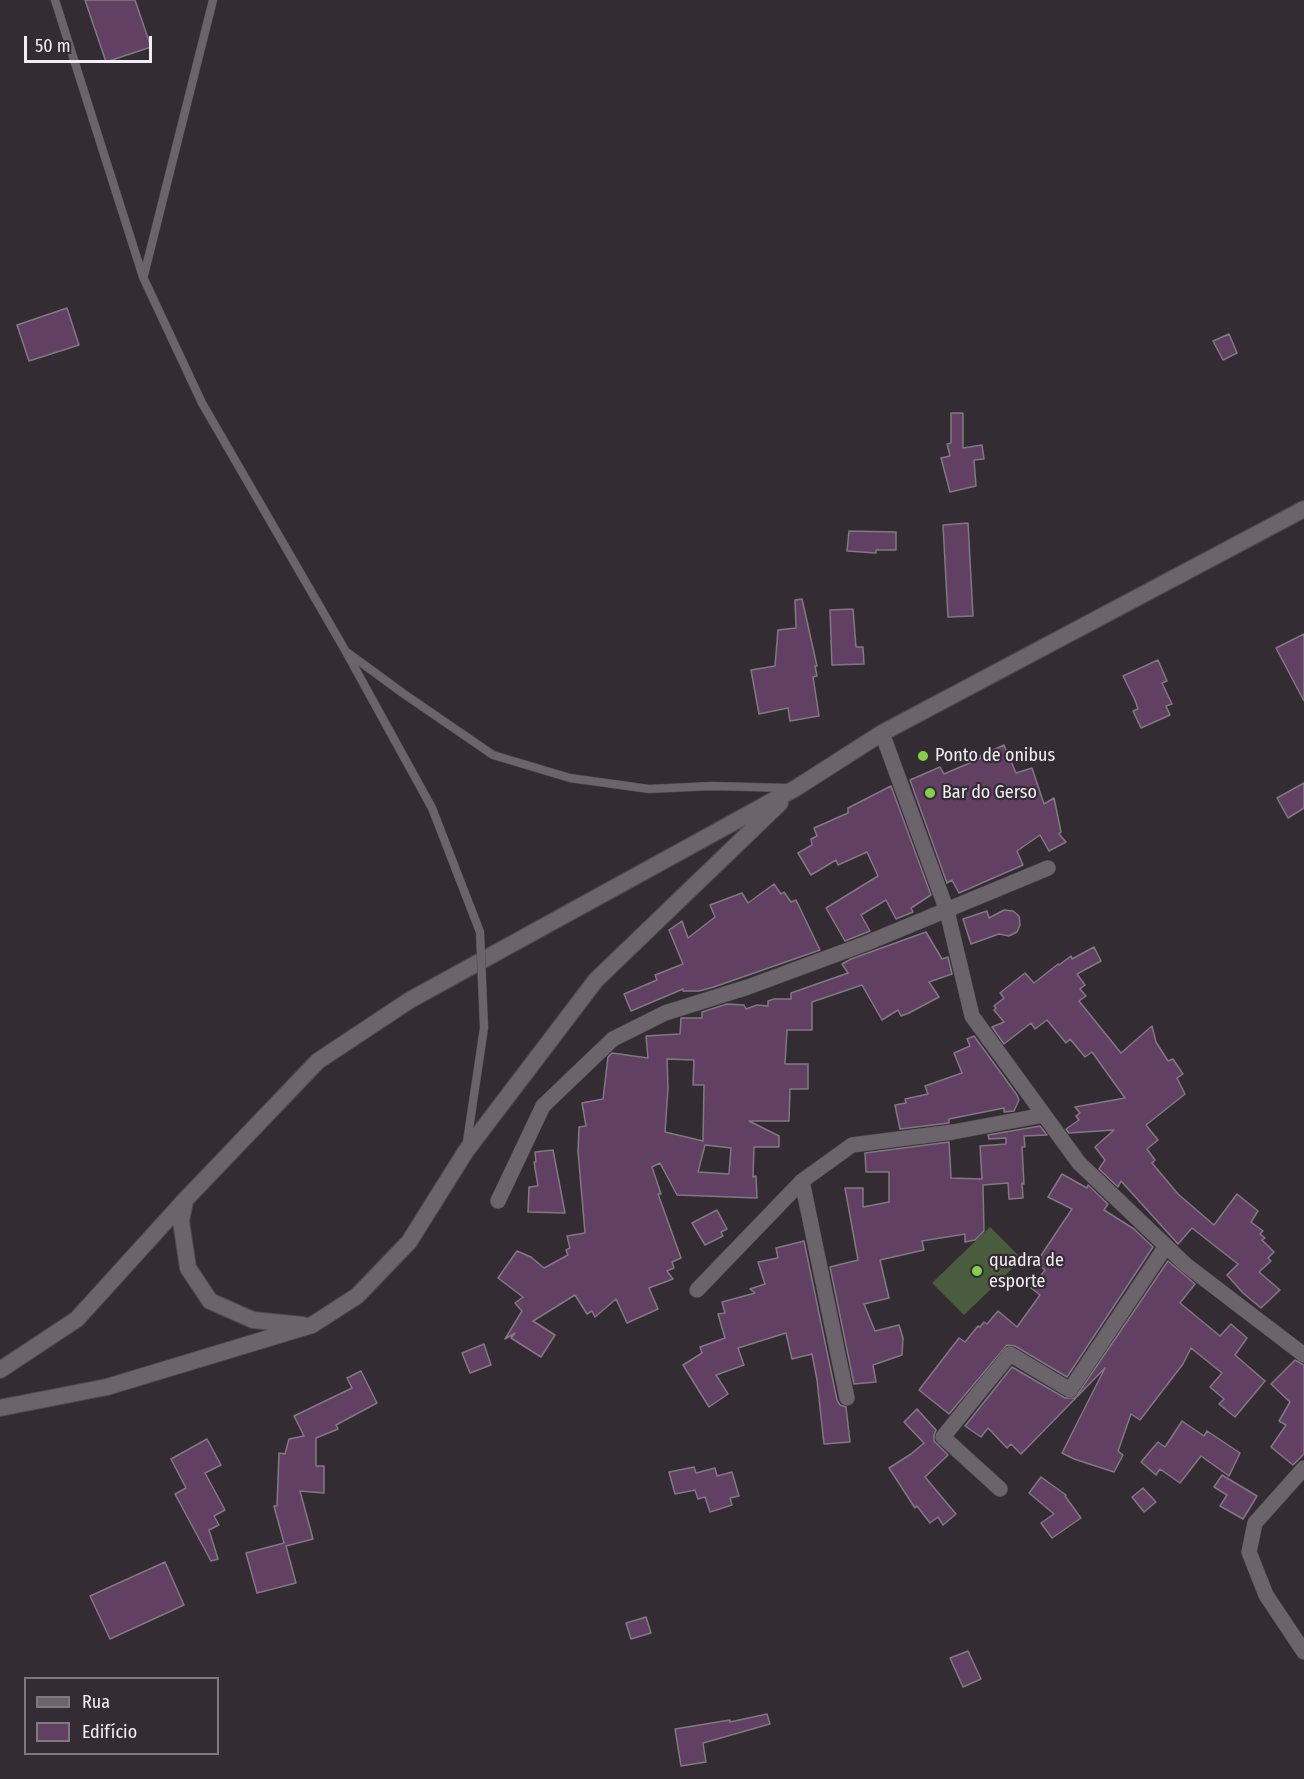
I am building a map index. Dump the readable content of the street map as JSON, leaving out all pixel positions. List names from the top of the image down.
{
  "places": ["Ponto de onibus", "Bar do Gerso", "quadra de esporte"],
  "legend": ["Rua", "Edifício"],
  "scale_bar": "50 m"
}
